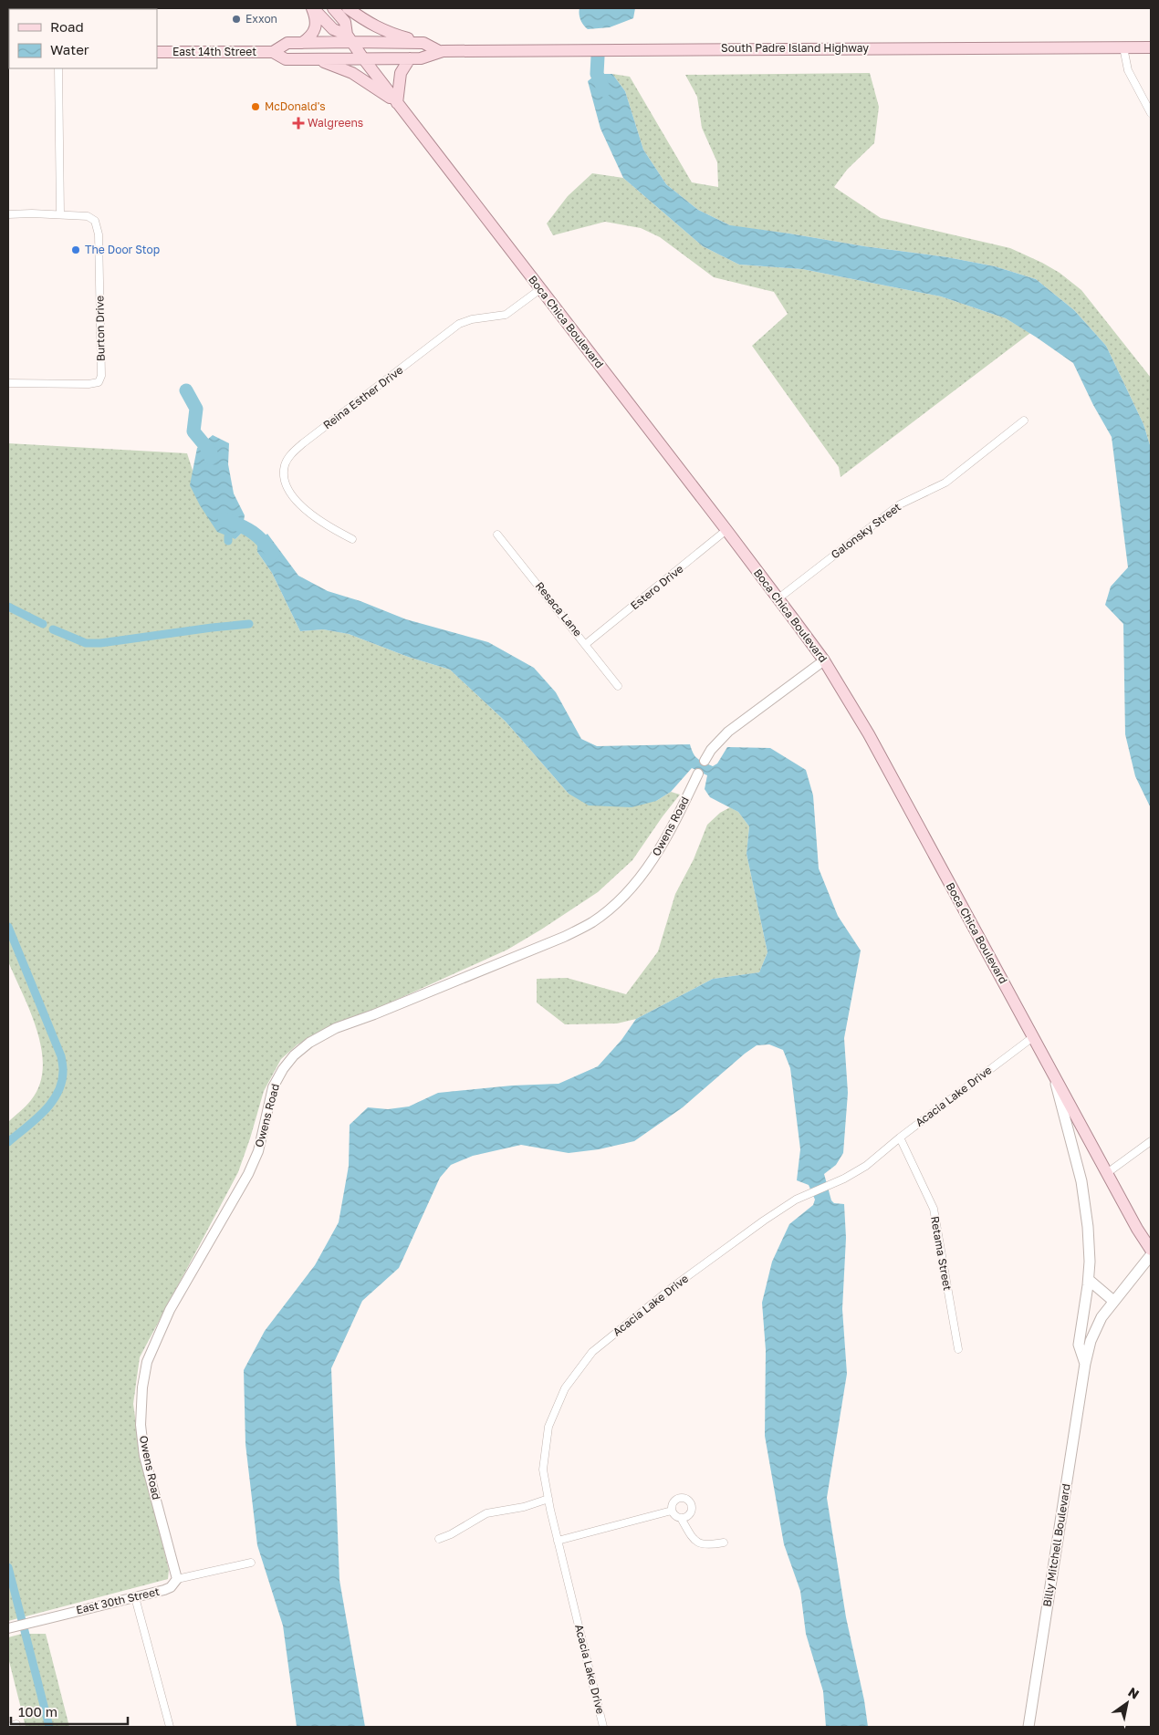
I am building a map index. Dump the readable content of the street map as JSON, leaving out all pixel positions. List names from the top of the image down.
{
  "streets": {
    "main road": [
      "South Padre Island Highway",
      "East 14th Street",
      "Boca Chica Boulevard",
      "Billy Mitchell Boulevard"
    ],
    "street": [
      "Burton Drive",
      "Reina Esther Drive",
      "Galonsky Street",
      "Estero Drive",
      "Resaca Lane",
      "Owens Road",
      "Acacia Lake Drive",
      "Retama Street",
      "East 30th Street"
    ]
  },
  "crossings": [
    ["South Padre Island Highway", "East 14th Street"],
    ["South Padre Island Highway", "Boca Chica Boulevard"],
    ["East 14th Street", "Boca Chica Boulevard"],
    ["Boca Chica Boulevard", "Reina Esther Drive"],
    ["Boca Chica Boulevard", "Galonsky Street"],
    ["Boca Chica Boulevard", "Estero Drive"],
    ["Boca Chica Boulevard", "Acacia Lake Drive"],
    ["Boca Chica Boulevard", "Billy Mitchell Boulevard"],
    ["Estero Drive", "Resaca Lane"],
    ["Owens Road", "East 30th Street"],
    ["Acacia Lake Drive", "Retama Street"]
  ],
  "places": {
    "other": ["Exxon", "McDonald's", "The Door Stop"],
    "health": ["Walgreens"]
  },
  "legend": ["Road", "Water"],
  "scale_bar": "100 m",
  "north": "top right"
}
